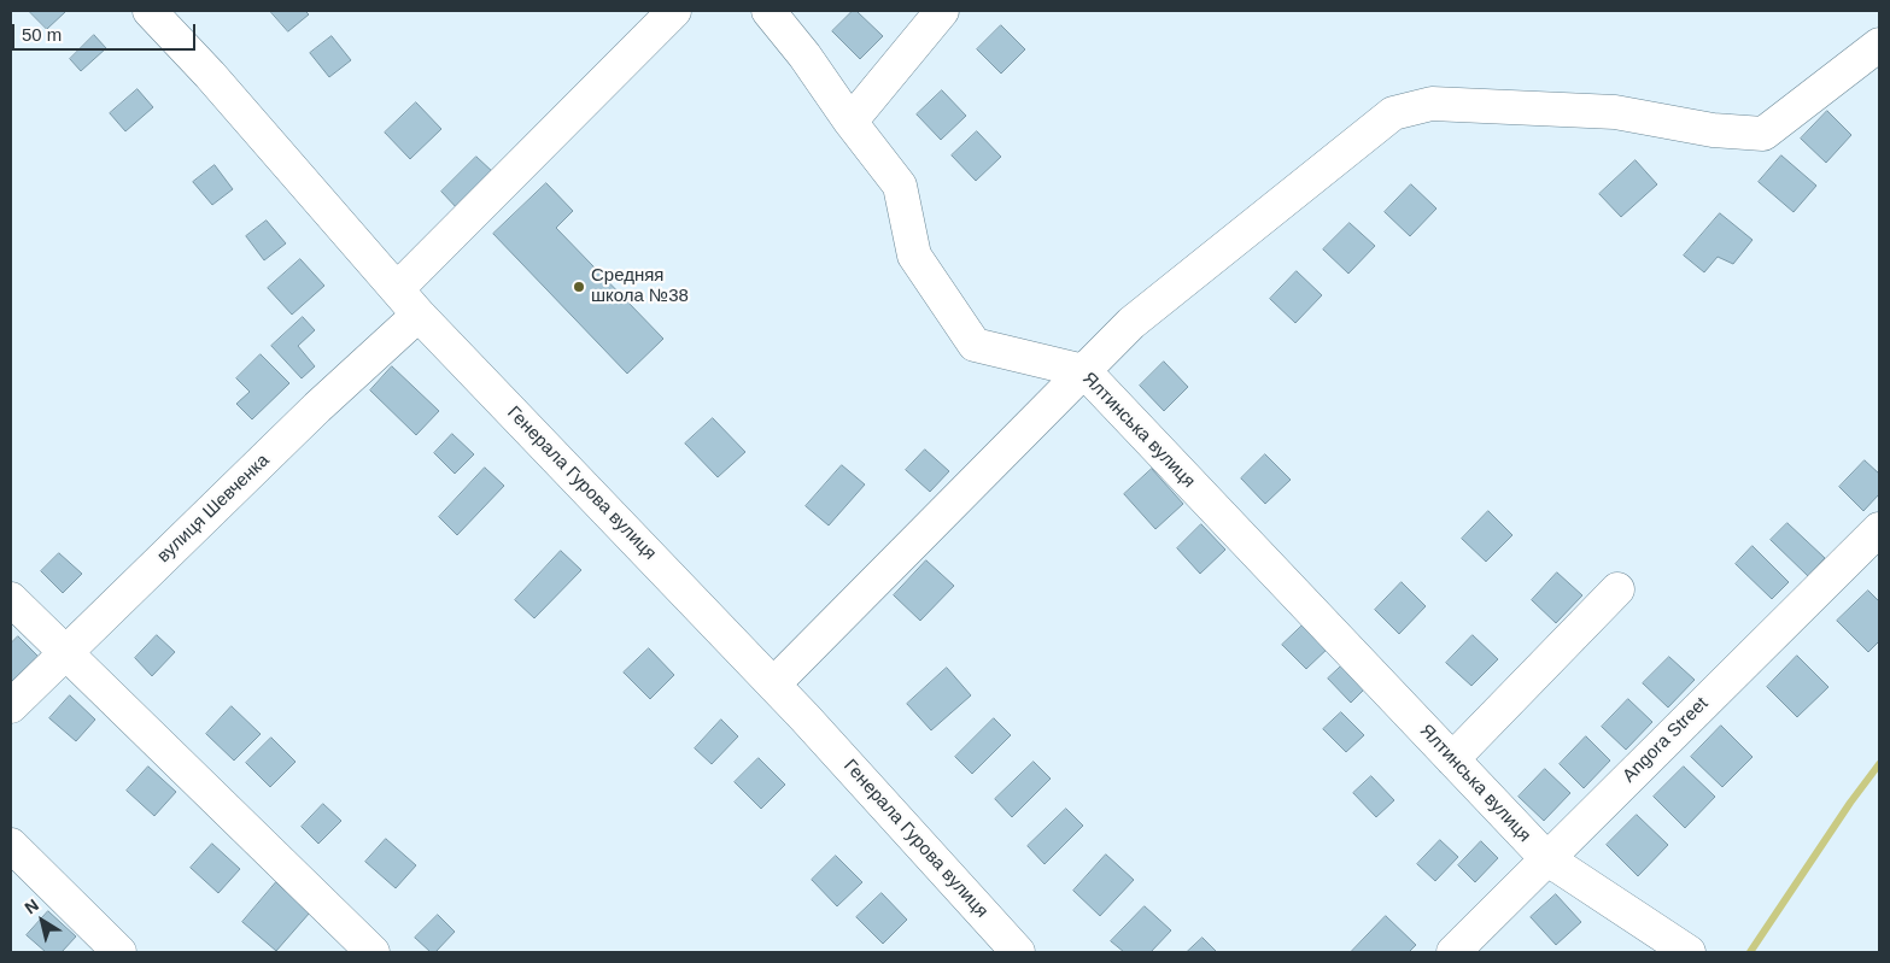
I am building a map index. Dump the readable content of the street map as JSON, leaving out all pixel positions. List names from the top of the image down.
{
  "streets": {
    "street": [
      "Ялтинська вулиця",
      "Генерала Гурова вулиця",
      "вулиця Шевченка",
      "Angora Street"
    ]
  },
  "crossings": [
    ["Ялтинська вулиця", "Angora Street"],
    ["Генерала Гурова вулиця", "вулиця Шевченка"]
  ],
  "places": ["Средняя школа №38"],
  "scale_bar": "50 m",
  "north": "top left"
}
